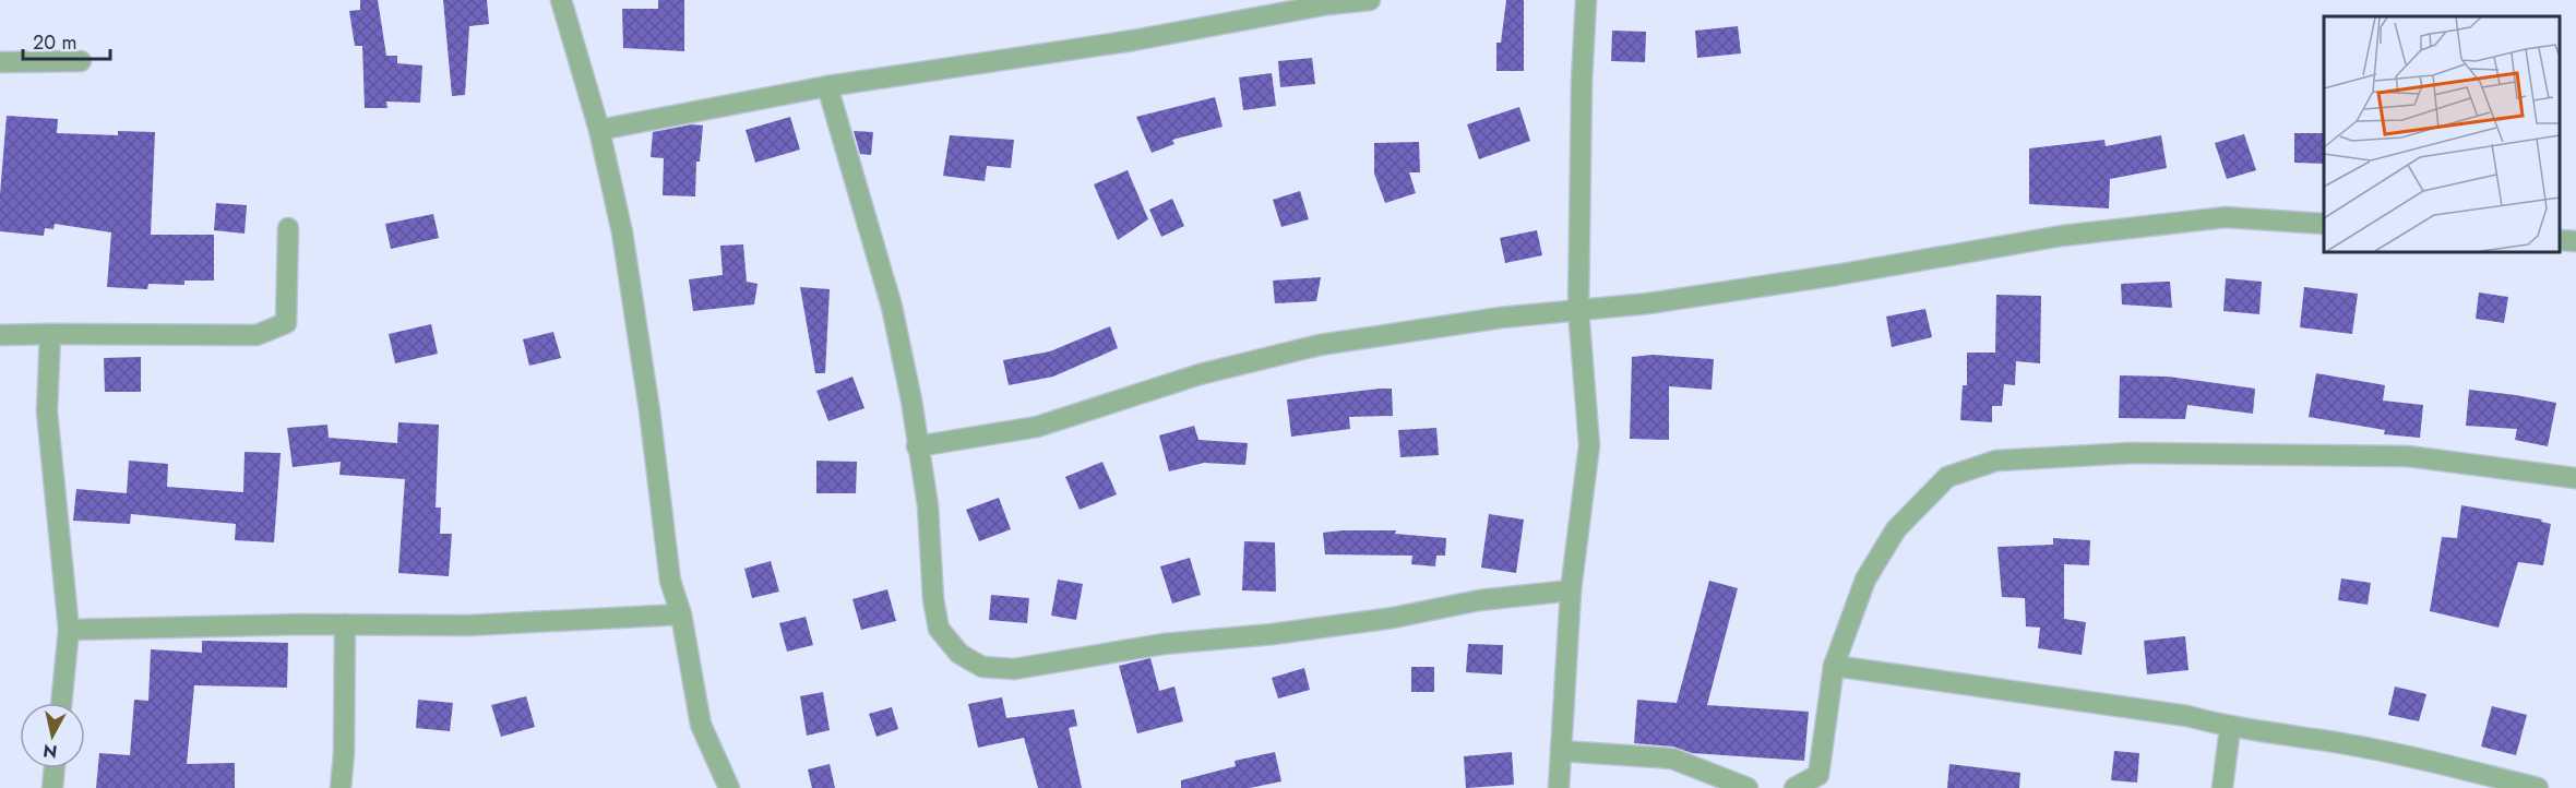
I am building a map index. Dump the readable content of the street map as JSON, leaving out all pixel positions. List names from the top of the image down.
{
  "scale_bar": "20 m",
  "north": "bottom"
}
